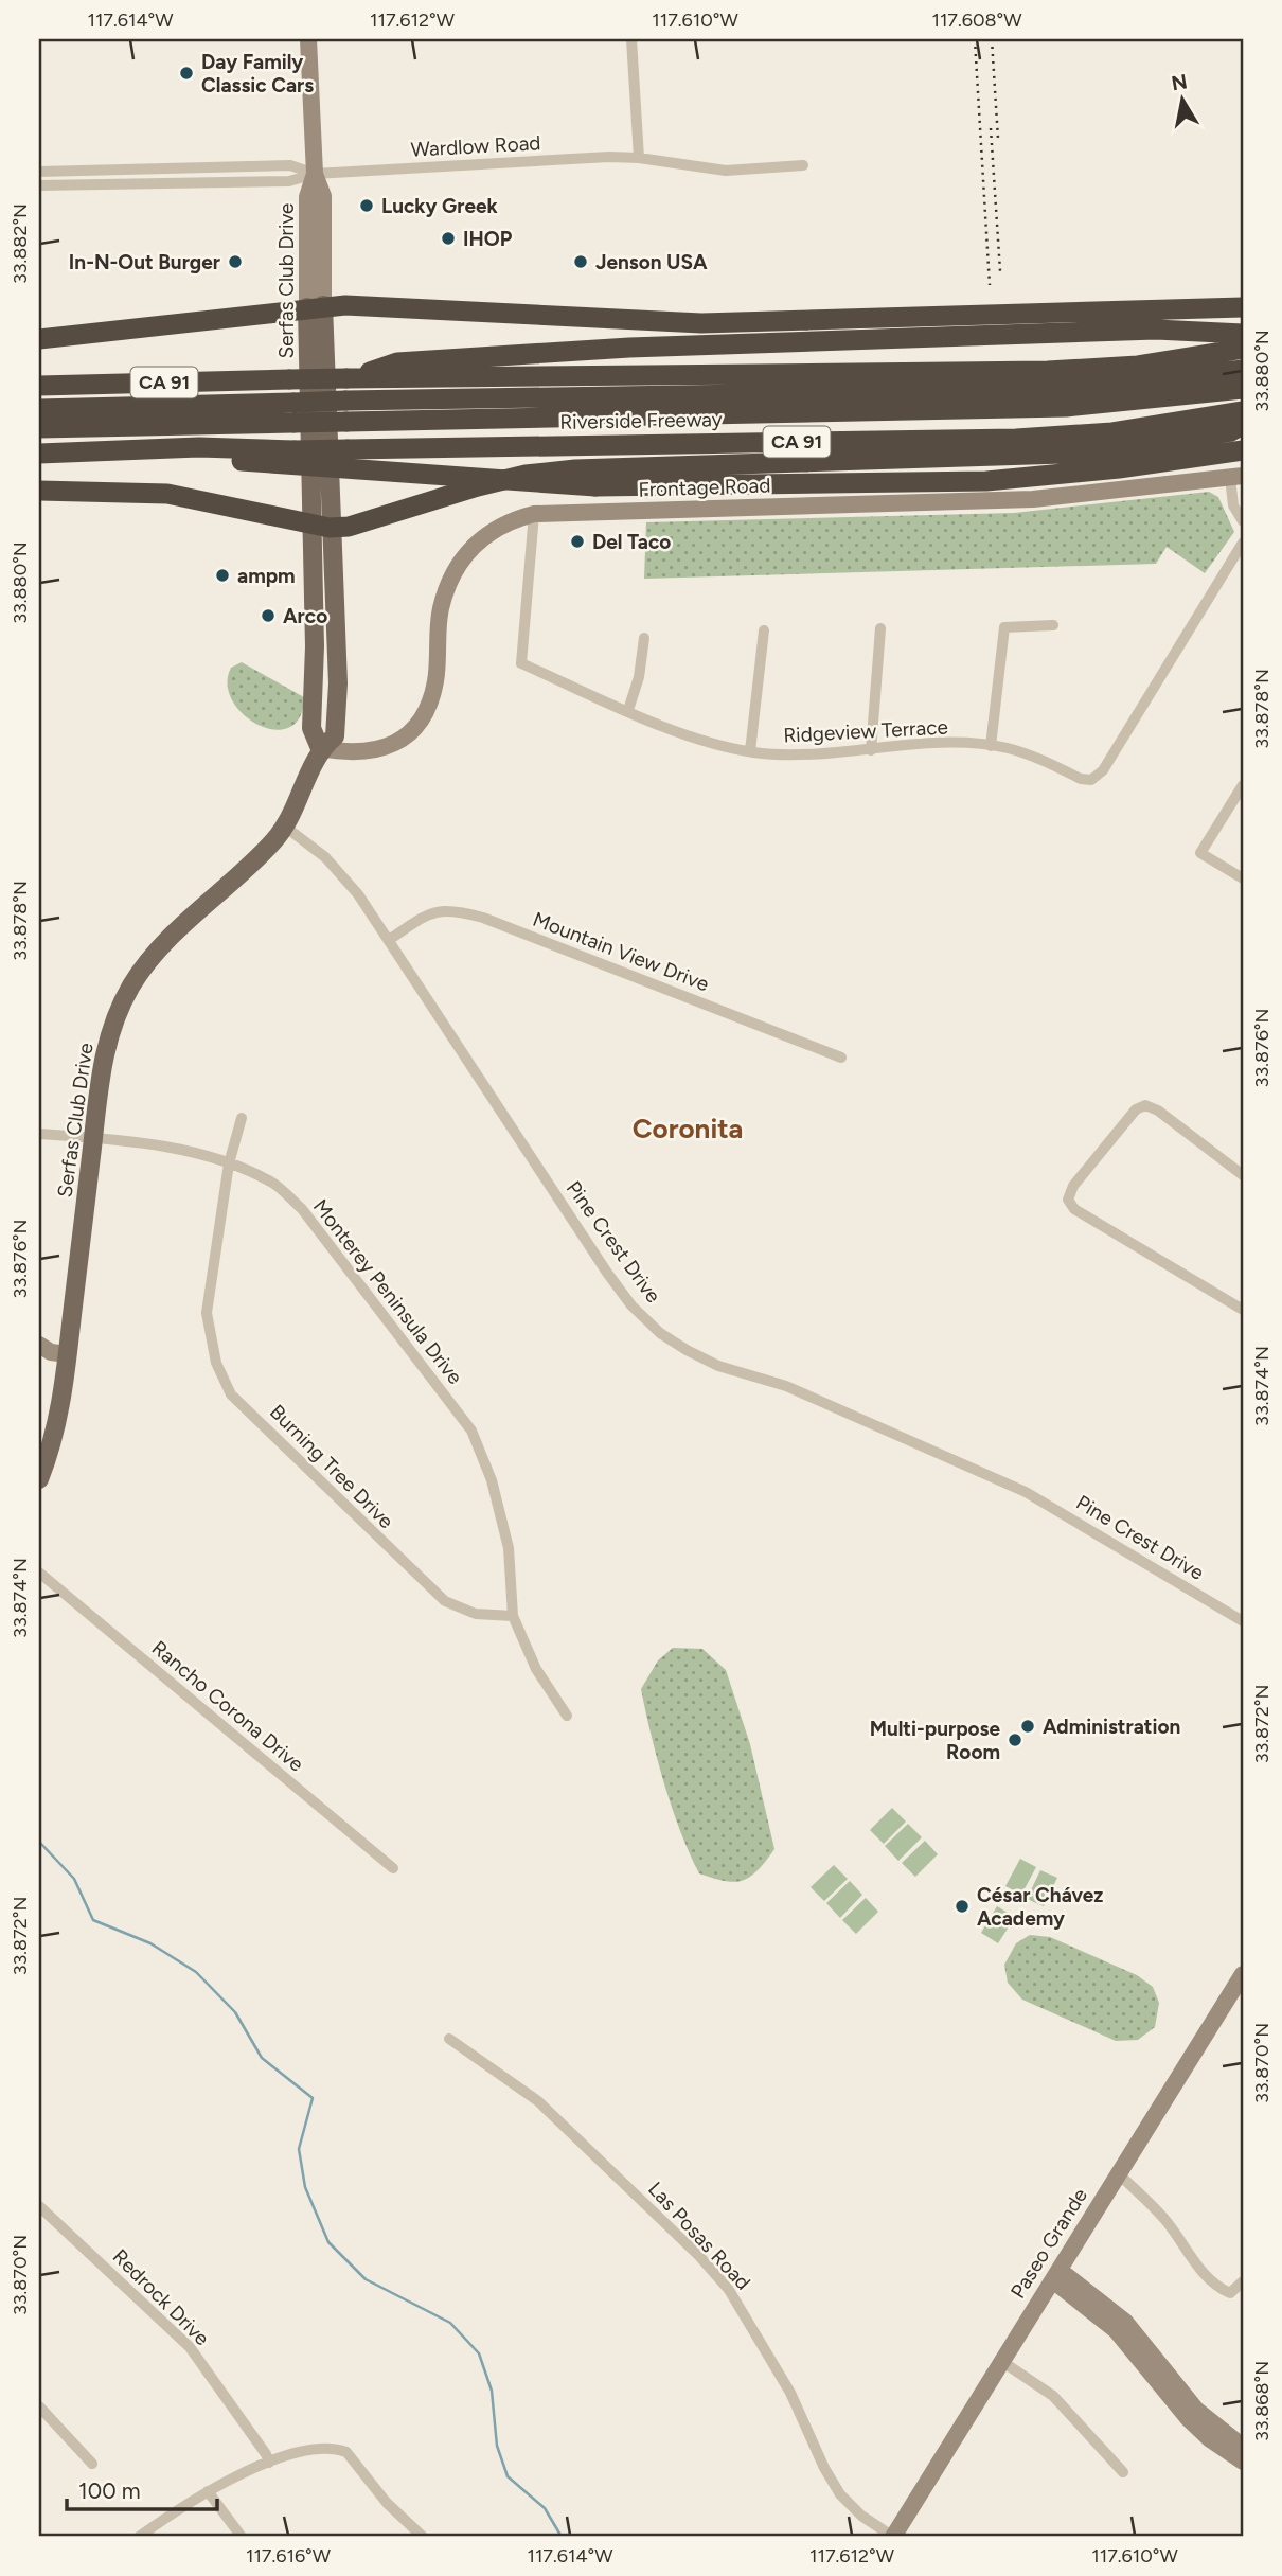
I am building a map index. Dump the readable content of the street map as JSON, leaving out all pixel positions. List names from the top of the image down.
{
  "streets": {
    "highway": ["CA 91", "Riverside Freeway"],
    "main road": ["Serfas Club Drive", "Frontage Road", "Paseo Grande"],
    "street": [
      "Wardlow Road",
      "Ridgeview Terrace",
      "Mountain View Drive",
      "Pine Crest Drive",
      "Monterey Peninsula Drive",
      "Burning Tree Drive",
      "Rancho Corona Drive",
      "Las Posas Road",
      "Redrock Drive"
    ]
  },
  "crossings": [
    ["Wardlow Road", "Serfas Club Drive"],
    ["Serfas Club Drive", "Frontage Road"],
    ["Serfas Club Drive", "Pine Crest Drive"],
    ["Serfas Club Drive", "Monterey Peninsula Drive"],
    ["Frontage Road", "Ridgeview Terrace"],
    ["Mountain View Drive", "Pine Crest Drive"],
    ["Monterey Peninsula Drive", "Burning Tree Drive"],
    ["Las Posas Road", "Paseo Grande"]
  ],
  "districts": ["Coronita"],
  "places": [
    "Day Family Classic Cars",
    "Lucky Greek",
    "IHOP",
    "In-N-Out Burger",
    "Jenson USA",
    "Del Taco",
    "ampm",
    "Arco",
    "Administration",
    "Multi-purpose Room",
    "César Chávez Academy"
  ],
  "scale_bar": "100 m",
  "north": "top",
  "coordinates": [
    "117.614°W",
    "117.612°W",
    "117.610°W",
    "117.608°W",
    "33.882°N",
    "33.880°N",
    "33.878°N",
    "33.876°N",
    "33.874°N",
    "33.872°N",
    "33.870°N",
    "33.868°N",
    "117.616°W"
  ]
}
